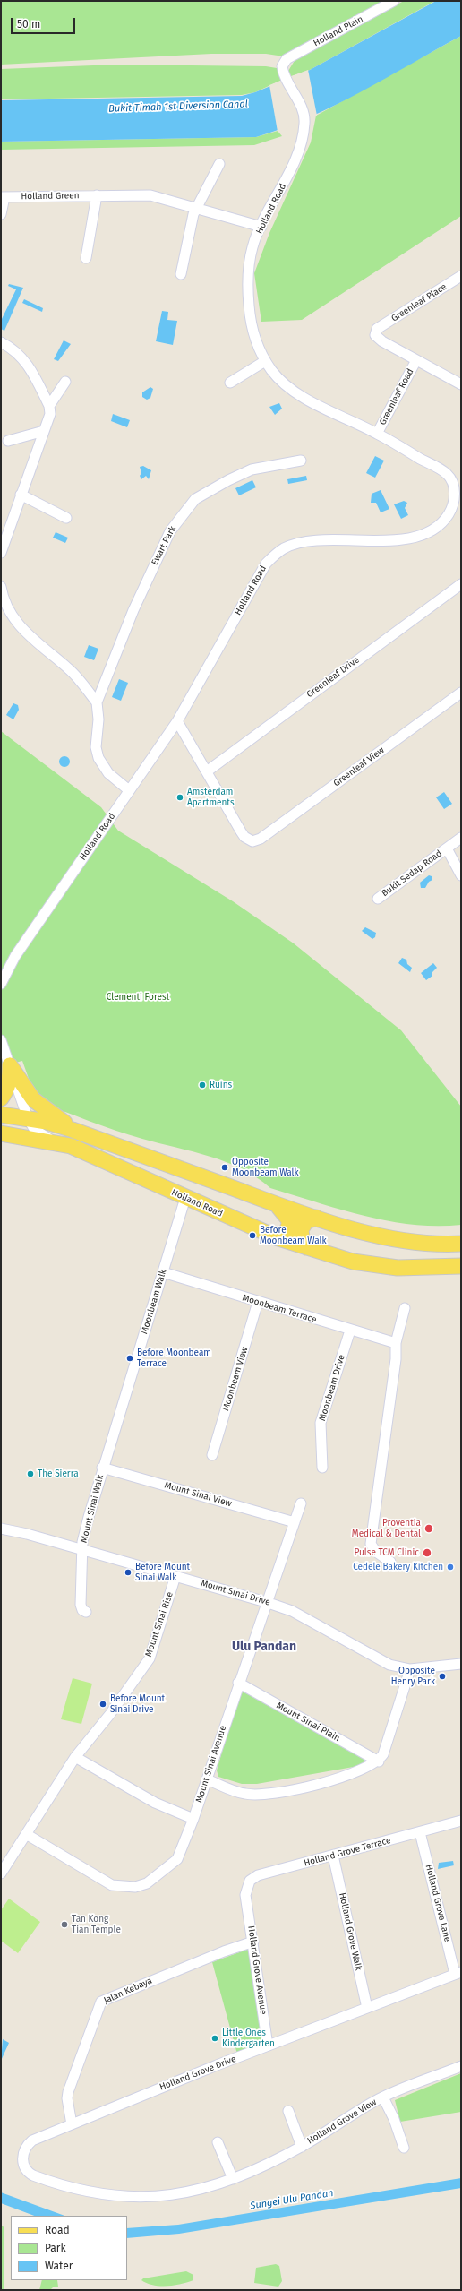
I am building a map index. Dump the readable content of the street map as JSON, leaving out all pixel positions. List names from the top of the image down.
{
  "streets": {
    "main road": ["Holland Road"],
    "street": [
      "Holland Plain",
      "Holland Green",
      "Greenleaf Place",
      "Greenleaf Road",
      "Ewart Park",
      "Greenleaf Drive",
      "Greenleaf View",
      "Bukit Sedap Road",
      "Moonbeam Walk",
      "Moonbeam Terrace",
      "Moonbeam View",
      "Moonbeam Drive",
      "Mount Sinai View",
      "Mount Sinai Walk",
      "Mount Sinai Drive",
      "Mount Sinai Rise",
      "Mount Sinai Plain",
      "Mount Sinai Avenue",
      "Holland Grove Terrace",
      "Holland Grove Lane",
      "Holland Grove Walk",
      "Holland Grove Avenue",
      "Jalan Kebaya",
      "Holland Grove Drive",
      "Holland Grove View"
    ]
  },
  "crossings": [
    ["Holland Plain", "Holland Road"],
    ["Holland Green", "Holland Road"],
    ["Holland Road", "Greenleaf Road"],
    ["Holland Road", "Ewart Park"],
    ["Holland Road", "Moonbeam Walk"],
    ["Greenleaf Place", "Greenleaf Road"],
    ["Greenleaf Drive", "Greenleaf View"],
    ["Moonbeam Walk", "Moonbeam Terrace"],
    ["Moonbeam Walk", "Mount Sinai View"],
    ["Moonbeam Walk", "Mount Sinai Walk"],
    ["Moonbeam Terrace", "Moonbeam View"],
    ["Moonbeam Terrace", "Moonbeam Drive"],
    ["Mount Sinai View", "Mount Sinai Walk"],
    ["Mount Sinai View", "Mount Sinai Avenue"],
    ["Mount Sinai Walk", "Mount Sinai Drive"],
    ["Mount Sinai Drive", "Mount Sinai Rise"],
    ["Mount Sinai Drive", "Mount Sinai Avenue"],
    ["Mount Sinai Rise", "Mount Sinai Avenue"],
    ["Mount Sinai Plain", "Mount Sinai Avenue"],
    ["Holland Grove Terrace", "Holland Grove Lane"],
    ["Holland Grove Terrace", "Holland Grove Walk"],
    ["Holland Grove Terrace", "Holland Grove Avenue"],
    ["Holland Grove Lane", "Holland Grove Drive"],
    ["Holland Grove Walk", "Holland Grove Drive"],
    ["Holland Grove Avenue", "Jalan Kebaya"],
    ["Holland Grove Avenue", "Holland Grove Drive"],
    ["Jalan Kebaya", "Holland Grove Drive"],
    ["Holland Grove Drive", "Holland Grove View"]
  ],
  "districts": ["Ulu Pandan"],
  "water": ["Bukit Timah 1st Diversion Canal", "Sungei Ulu Pandan"],
  "parks": ["Clementi Forest"],
  "places": [
    "Amsterdam Apartments",
    "Ruins",
    "Opposite Moonbeam Walk",
    "Before Moonbeam Walk",
    "Before Moonbeam Terrace",
    "The Sierra",
    "Proventia Medical & Dental",
    "Pulse TCM Clinic",
    "Cedele Bakery Kitchen",
    "Before Mount Sinai Walk",
    "Opposite Henry Park",
    "Before Mount Sinai Drive",
    "Tan Kong Tian Temple",
    "Little Ones Kindergarten"
  ],
  "legend": ["Road", "Park", "Water"],
  "scale_bar": "50 m"
}
